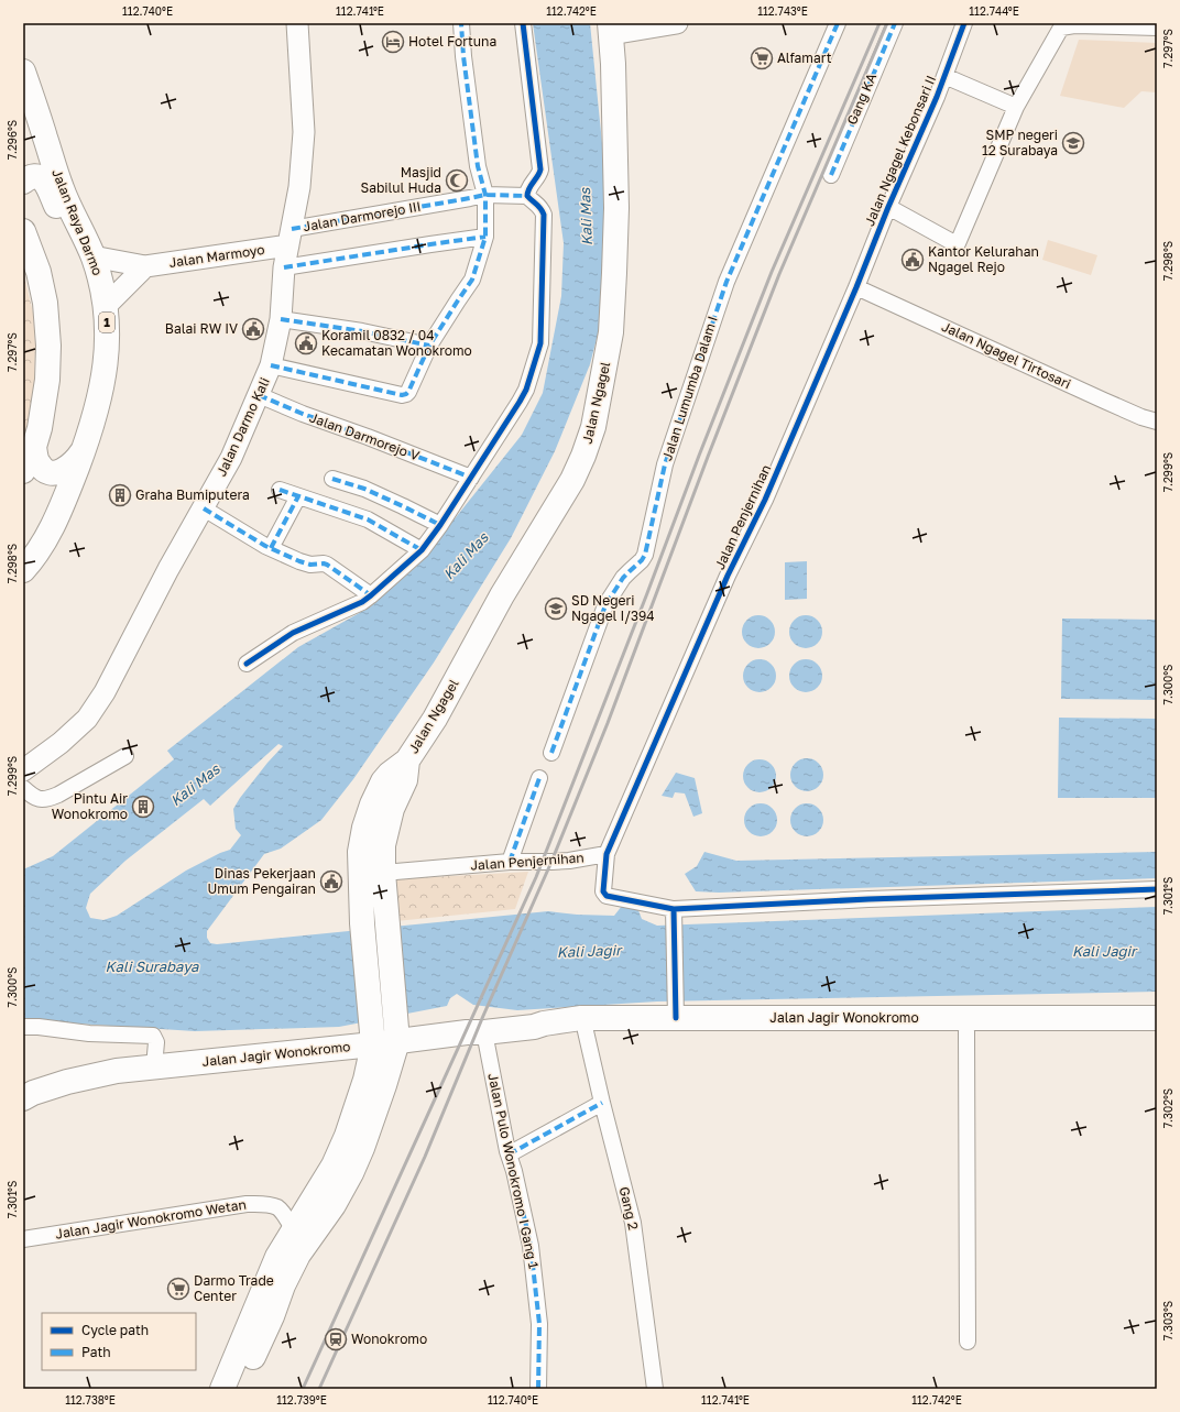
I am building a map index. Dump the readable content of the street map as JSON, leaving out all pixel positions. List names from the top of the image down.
{
  "streets": {
    "main road": [
      "Jalan Raya Darmo",
      "Jalan Marmoyo",
      "1",
      "Jalan Ngagel",
      "Jalan Darmo Kali",
      "Jalan Jagir Wonokromo"
    ],
    "street": [
      "Gang KA",
      "Jalan Ngagel Kebonsari II",
      "Jalan Darmorejo III",
      "Jalan Ngagel Tirtosari",
      "Jalan Lumumba Dalam I",
      "Jalan Darmorejo V",
      "Jalan Penjernihan",
      "Jalan Pulo Wonokromo I Gang 1",
      "Gang 2",
      "Jalan Jagir Wonokromo Wetan"
    ]
  },
  "crossings": [
    ["Jalan Ngagel Kebonsari II", "Jalan Ngagel Tirtosari"],
    ["Jalan Ngagel Kebonsari II", "Jalan Penjernihan"],
    ["Jalan Darmorejo III", "Jalan Marmoyo"],
    ["Jalan Darmorejo III", "Jalan Darmo Kali"],
    ["Jalan Raya Darmo", "Jalan Marmoyo"],
    ["Jalan Marmoyo", "Jalan Darmo Kali"],
    ["Jalan Ngagel Tirtosari", "Jalan Penjernihan"],
    ["Jalan Ngagel", "Jalan Penjernihan"],
    ["Jalan Ngagel", "Jalan Jagir Wonokromo"],
    ["Jalan Ngagel", "Jalan Jagir Wonokromo Wetan"],
    ["Jalan Darmo Kali", "Jalan Darmorejo V"],
    ["Jalan Jagir Wonokromo", "Jalan Pulo Wonokromo I Gang 1"],
    ["Jalan Jagir Wonokromo", "Gang 2"]
  ],
  "water": ["Kali Mas", "Kali Jagir", "Kali Surabaya"],
  "places": {
    "hotel": ["Hotel Fortuna"],
    "supermarket": ["Alfamart", "Darmo Trade Center"],
    "school or university": ["SMP negeri 12 Surabaya", "SD Negeri Ngagel I/394"],
    "mosque": ["Masjid Sabilul Huda"],
    "public building": [
      "Kantor Kelurahan Ngagel Rejo",
      "Balai RW IV",
      "Koramil 0832 / 04 Kecamatan Wonokromo",
      "Dinas Pekerjaan Umum Pengairan"
    ],
    "building": ["Graha Bumiputera", "Pintu Air Wonokromo"],
    "station": ["Wonokromo"]
  },
  "legend": ["Cycle path", "Path"],
  "coordinates": [
    "112.740°E",
    "112.741°E",
    "112.742°E",
    "112.743°E",
    "112.744°E",
    "7.297°S",
    "7.296°S",
    "7.298°S",
    "7.299°S",
    "7.300°S",
    "7.301°S",
    "7.302°S",
    "7.303°S",
    "112.738°E",
    "112.739°E"
  ]
}
